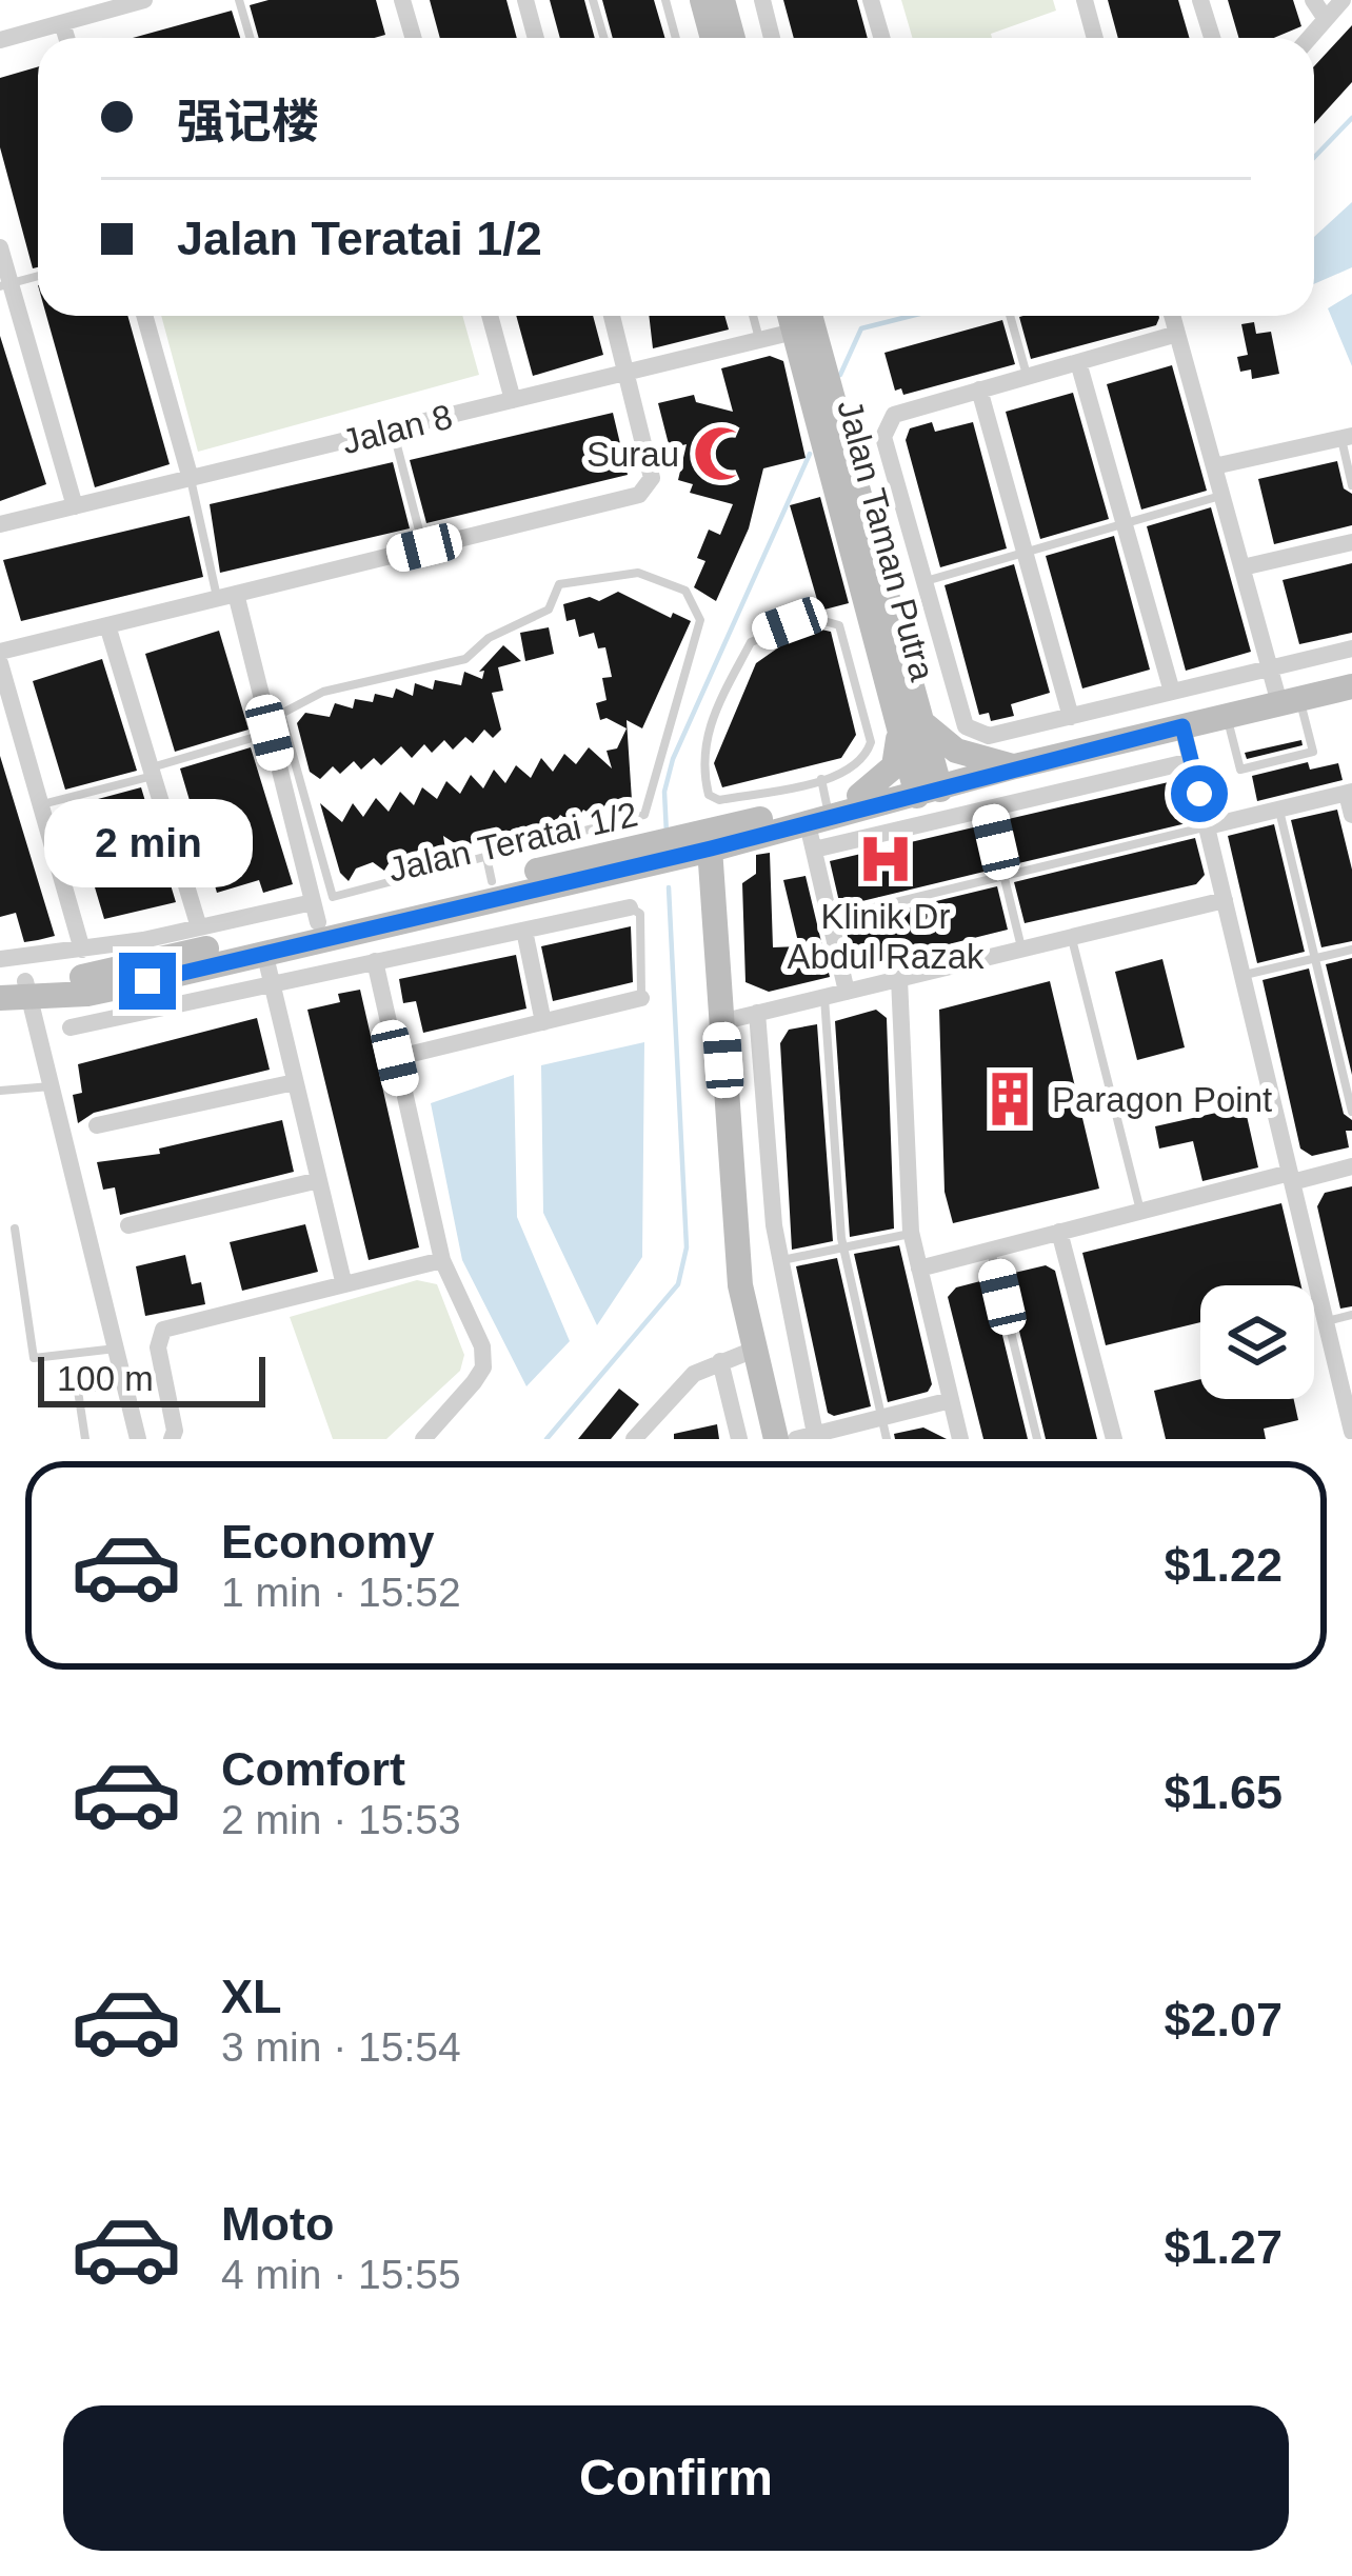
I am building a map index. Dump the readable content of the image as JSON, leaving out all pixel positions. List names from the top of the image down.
{
  "streets": {
    "main road": ["Jalan Taman Putra", "Jalan Teratai 1/2"],
    "street": ["Jalan 8"]
  },
  "crossings": [
    ["Jalan 8", "Jalan Taman Putra"],
    ["Jalan Taman Putra", "Jalan Teratai 1/2"]
  ],
  "places": {
    "mosque": ["Surau"],
    "hospital": ["Klinik Dr Abdul Razak"],
    "building": ["Paragon Point"]
  },
  "scale_bar": "100 m",
  "page": {
    "banner": ["强记楼", "Jalan Teratai 1/2"],
    "bubble": "2 min",
    "scale": "100 m",
    "list": [
      {
        "name": "Economy",
        "note": "1 min · 15:52",
        "value": "$1.22"
      },
      {
        "name": "Comfort",
        "note": "2 min · 15:53",
        "value": "$1.65"
      },
      {
        "name": "XL",
        "note": "3 min · 15:54",
        "value": "$2.07"
      },
      {
        "name": "Moto",
        "note": "4 min · 15:55",
        "value": "$1.27"
      }
    ],
    "buttons": "Confirm"
  }
}
